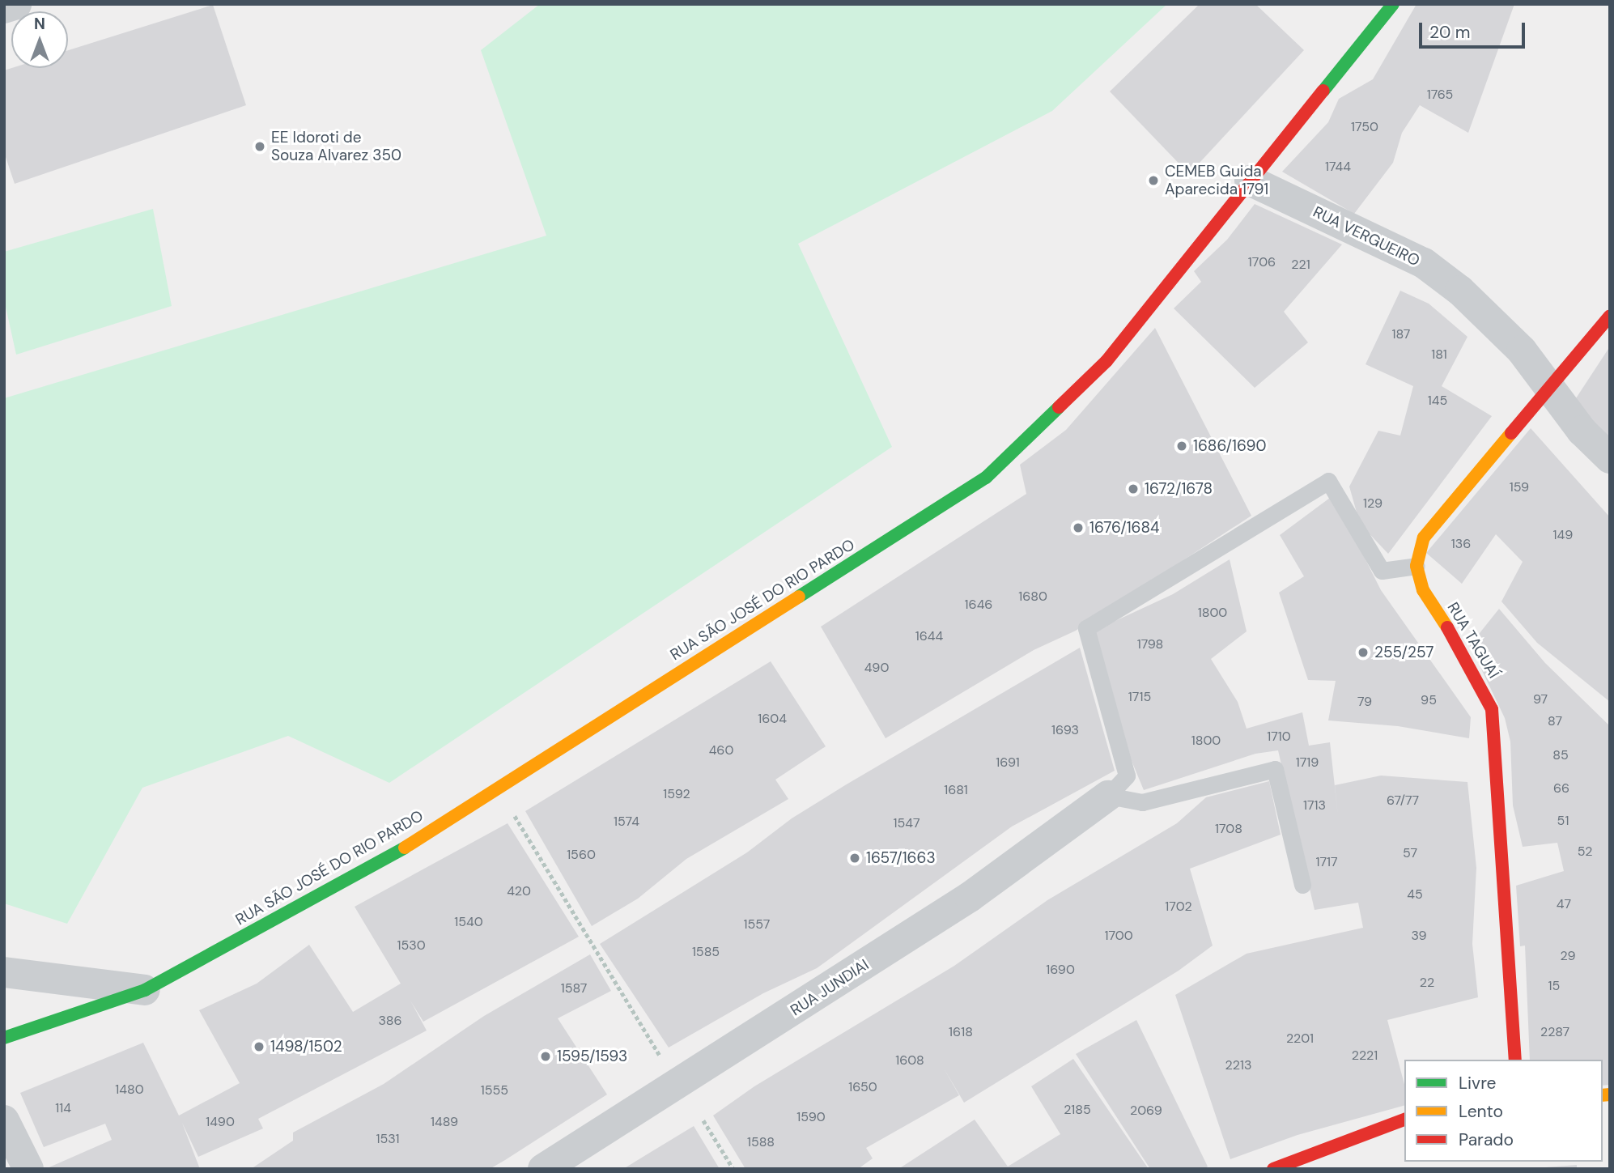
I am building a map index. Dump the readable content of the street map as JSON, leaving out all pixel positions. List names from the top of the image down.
{
  "streets": {
    "street": [
      "RUA VERGUEIRO",
      "RUA SÃO JOSÉ DO RIO PARDO",
      "RUA TAGUAÍ",
      "RUA JUNDIAI"
    ]
  },
  "crossings": [
    ["RUA VERGUEIRO", "RUA SÃO JOSÉ DO RIO PARDO"]
  ],
  "places": [
    "EE Idoroti de Souza Alvarez 350",
    "CEMEB Guida Aparecida 1791",
    "1686/1690",
    "1672/1678",
    "1676/1684",
    "255/257",
    "1657/1663",
    "1498/1502",
    "1595/1593"
  ],
  "house_numbers": [
    "1765",
    "1750",
    "1744",
    "1706",
    "221",
    "187",
    "181",
    "145",
    "159",
    "129",
    "149",
    "136",
    "1680",
    "1646",
    "1800",
    "1644",
    "1798",
    "490",
    "1715",
    "97",
    "95",
    "79",
    "1604",
    "87",
    "1693",
    "1710",
    "1800",
    "460",
    "85",
    "1691",
    "1719",
    "66",
    "1681",
    "1592",
    "67/77",
    "1713",
    "51",
    "1574",
    "1547",
    "1708",
    "52",
    "57",
    "1560",
    "1717",
    "420",
    "45",
    "47",
    "1702",
    "1540",
    "1557",
    "1700",
    "39",
    "1530",
    "1585",
    "29",
    "1690",
    "22",
    "15",
    "1587",
    "386",
    "1618",
    "2287",
    "2201",
    "2221",
    "1608",
    "2213",
    "1650",
    "1480",
    "1555",
    "114",
    "2185",
    "2069",
    "1590",
    "1490",
    "1489",
    "1531",
    "1588"
  ],
  "legend": ["Livre", "Lento", "Parado"],
  "scale_bar": "20 m",
  "north": "top"
}
